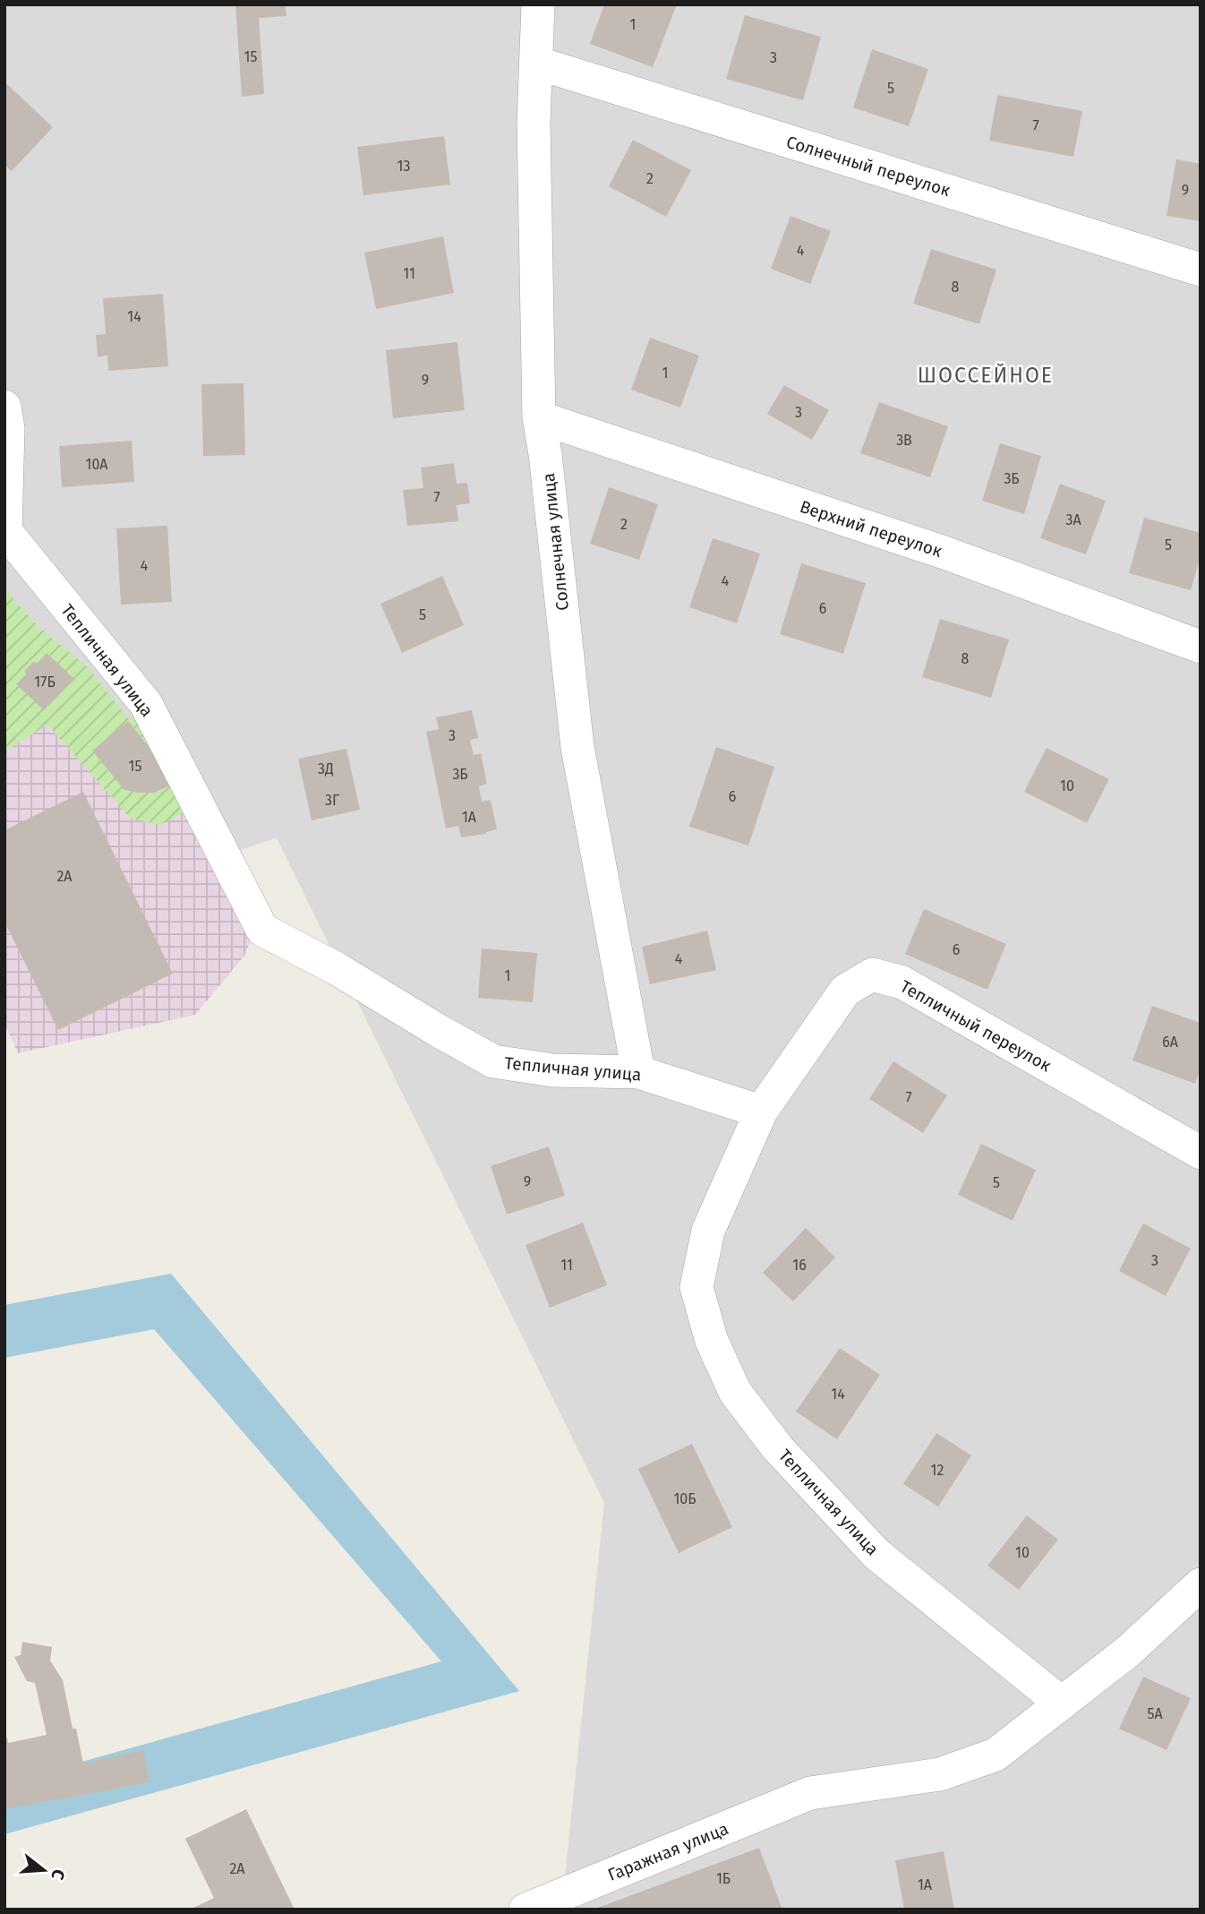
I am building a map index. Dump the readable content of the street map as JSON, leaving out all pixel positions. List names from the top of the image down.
{
  "streets": {
    "street": [
      "Солнечный переулок",
      "Верхний переулок",
      "Солнечная улица",
      "Тепличная улица",
      "Тепличный переулок",
      "Гаражная улица"
    ]
  },
  "crossings": [
    ["Солнечный переулок", "Солнечная улица"],
    ["Верхний переулок", "Солнечная улица"],
    ["Солнечная улица", "Тепличная улица"],
    ["Тепличная улица", "Тепличный переулок"],
    ["Тепличная улица", "Гаражная улица"]
  ],
  "districts": ["ШОССЕЙНОЕ"],
  "house_numbers": [
    "1",
    "15",
    "3",
    "5",
    "7",
    "13",
    "2",
    "9",
    "4",
    "11",
    "8",
    "14",
    "1",
    "9",
    "3",
    "3В",
    "10А",
    "3Б",
    "7",
    "3А",
    "2",
    "5",
    "4",
    "4",
    "6",
    "5",
    "8",
    "17Б",
    "3",
    "15",
    "3Д",
    "3Б",
    "10",
    "6",
    "3Г",
    "1А",
    "2А",
    "6",
    "4",
    "1",
    "6А",
    "7",
    "9",
    "5",
    "3",
    "11",
    "16",
    "14",
    "12",
    "10Б",
    "10",
    "5А",
    "2А",
    "1Б",
    "1А"
  ],
  "north": "right"
}
